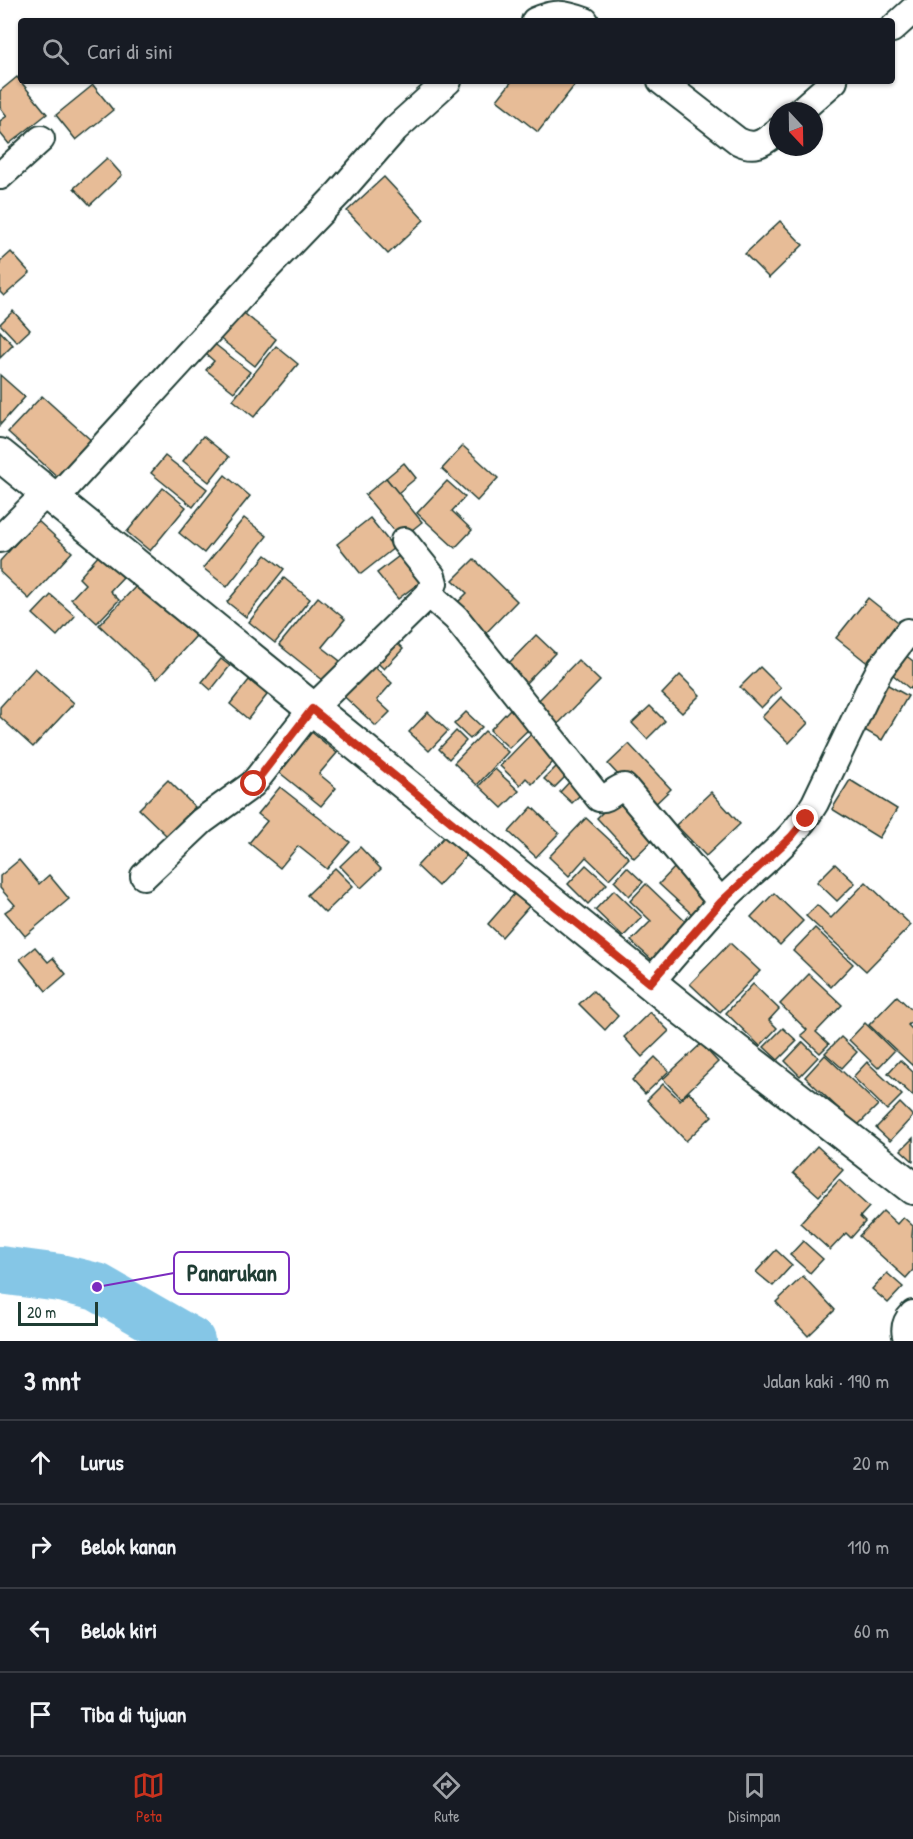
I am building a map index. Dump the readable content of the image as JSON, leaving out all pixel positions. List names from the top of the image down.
{
  "places": ["Panarukan"],
  "scale_bar": "20 m",
  "north": "bottom",
  "page": {
    "search": "Cari di sini",
    "scale": "20 m",
    "heading": ["3 mnt", "Jalan kaki · 190 m"],
    "list": [
      ["Lurus", "20 m"],
      ["Belok kanan", "110 m"],
      ["Belok kiri", "60 m"],
      "Tiba di tujuan"
    ],
    "nav": ["Peta", "Rute", "Disimpan"]
  }
}
